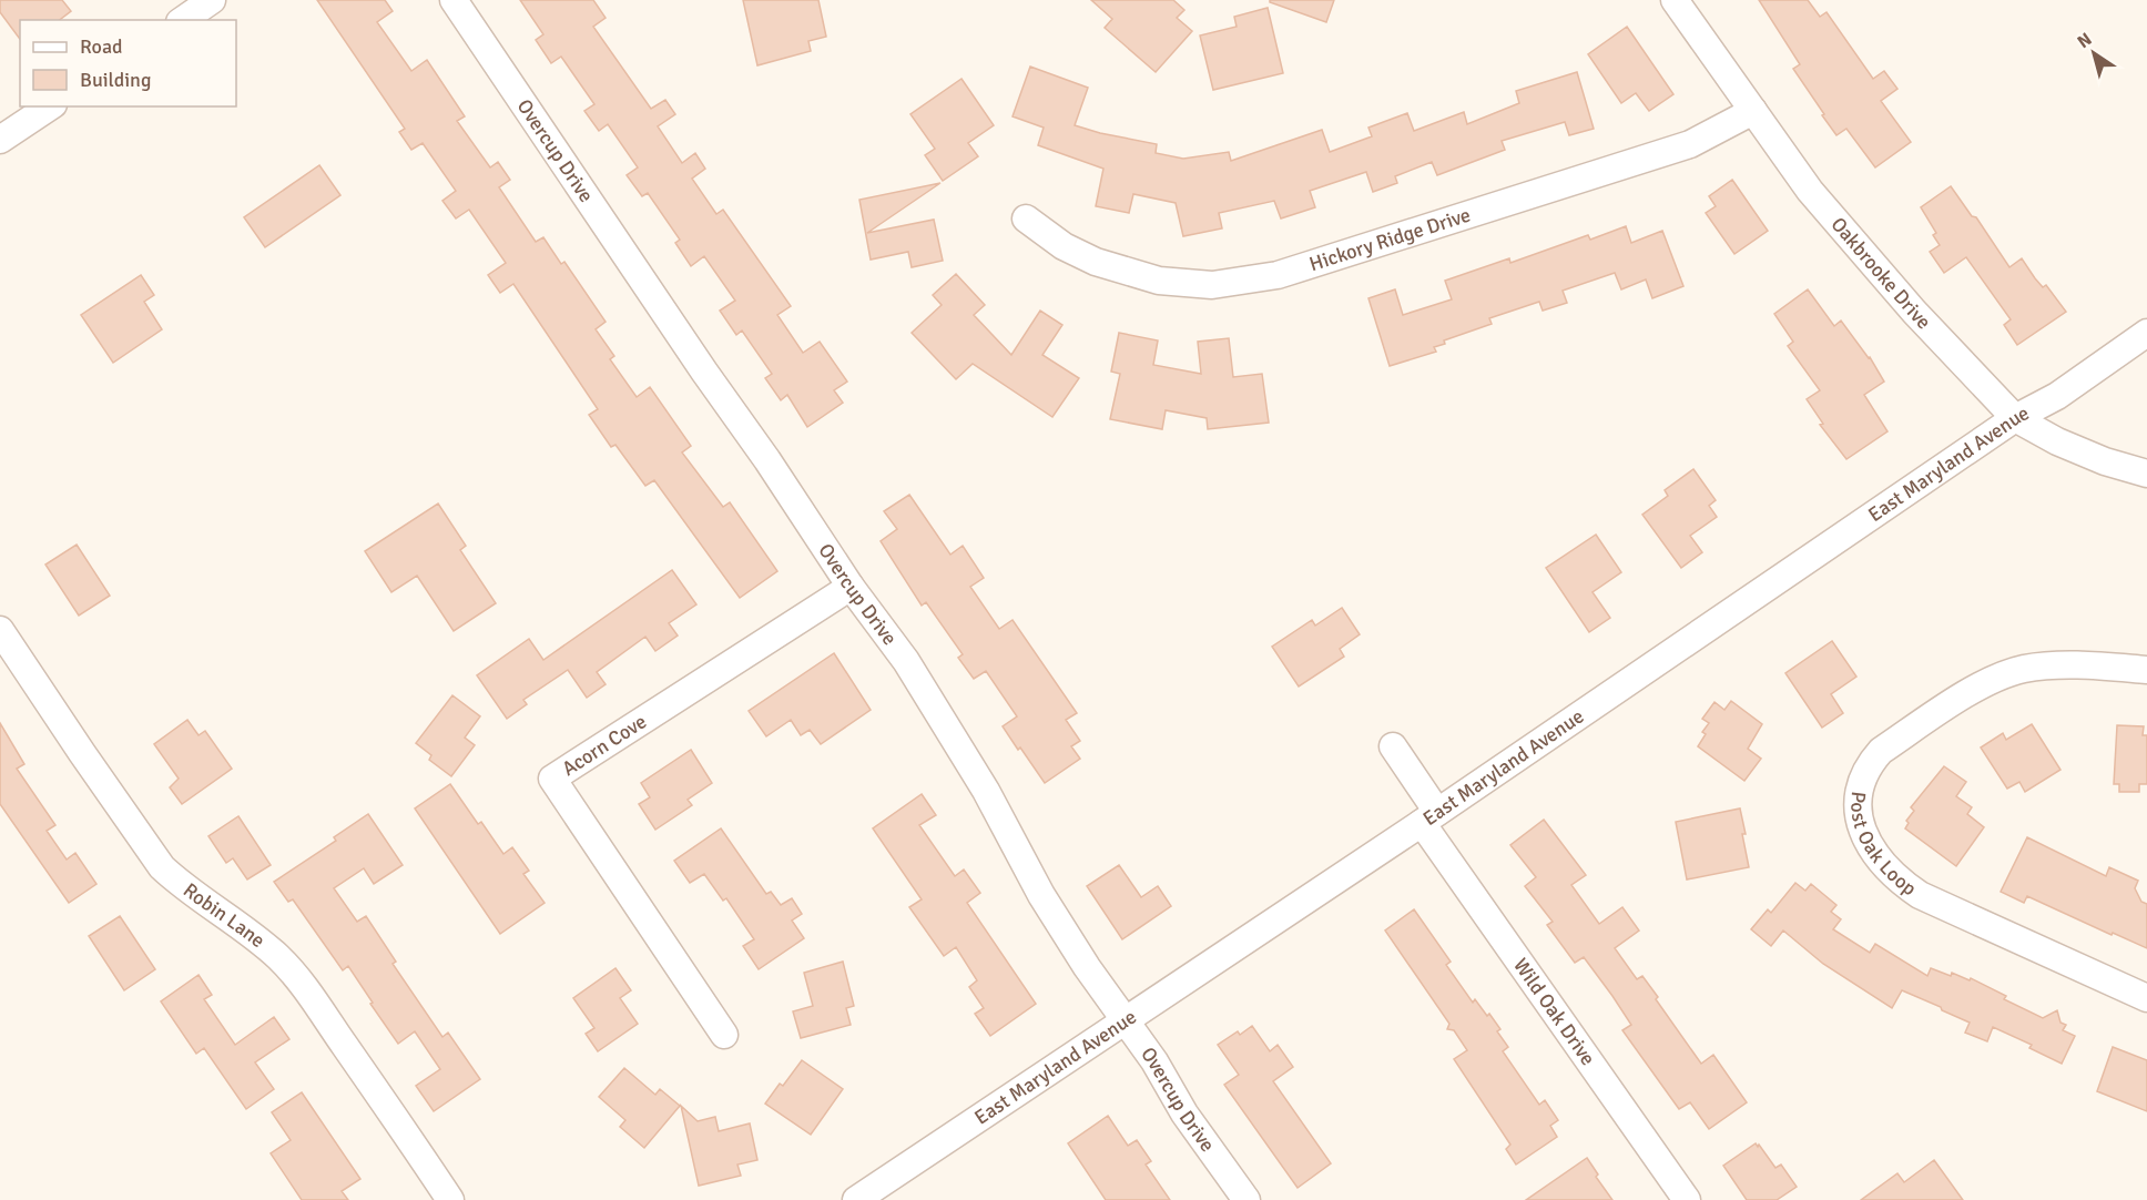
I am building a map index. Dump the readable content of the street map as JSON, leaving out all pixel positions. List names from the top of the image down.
{
  "streets": {
    "street": [
      "Overcup Drive",
      "Hickory Ridge Drive",
      "Oakbrooke Drive",
      "East Maryland Avenue",
      "Acorn Cove",
      "Post Oak Loop",
      "Robin Lane",
      "Wild Oak Drive"
    ]
  },
  "crossings": [
    ["Overcup Drive", "East Maryland Avenue"],
    ["Overcup Drive", "Acorn Cove"],
    ["Hickory Ridge Drive", "Oakbrooke Drive"],
    ["Oakbrooke Drive", "East Maryland Avenue"],
    ["East Maryland Avenue", "Wild Oak Drive"]
  ],
  "legend": ["Road", "Building"],
  "north": "top left"
}
